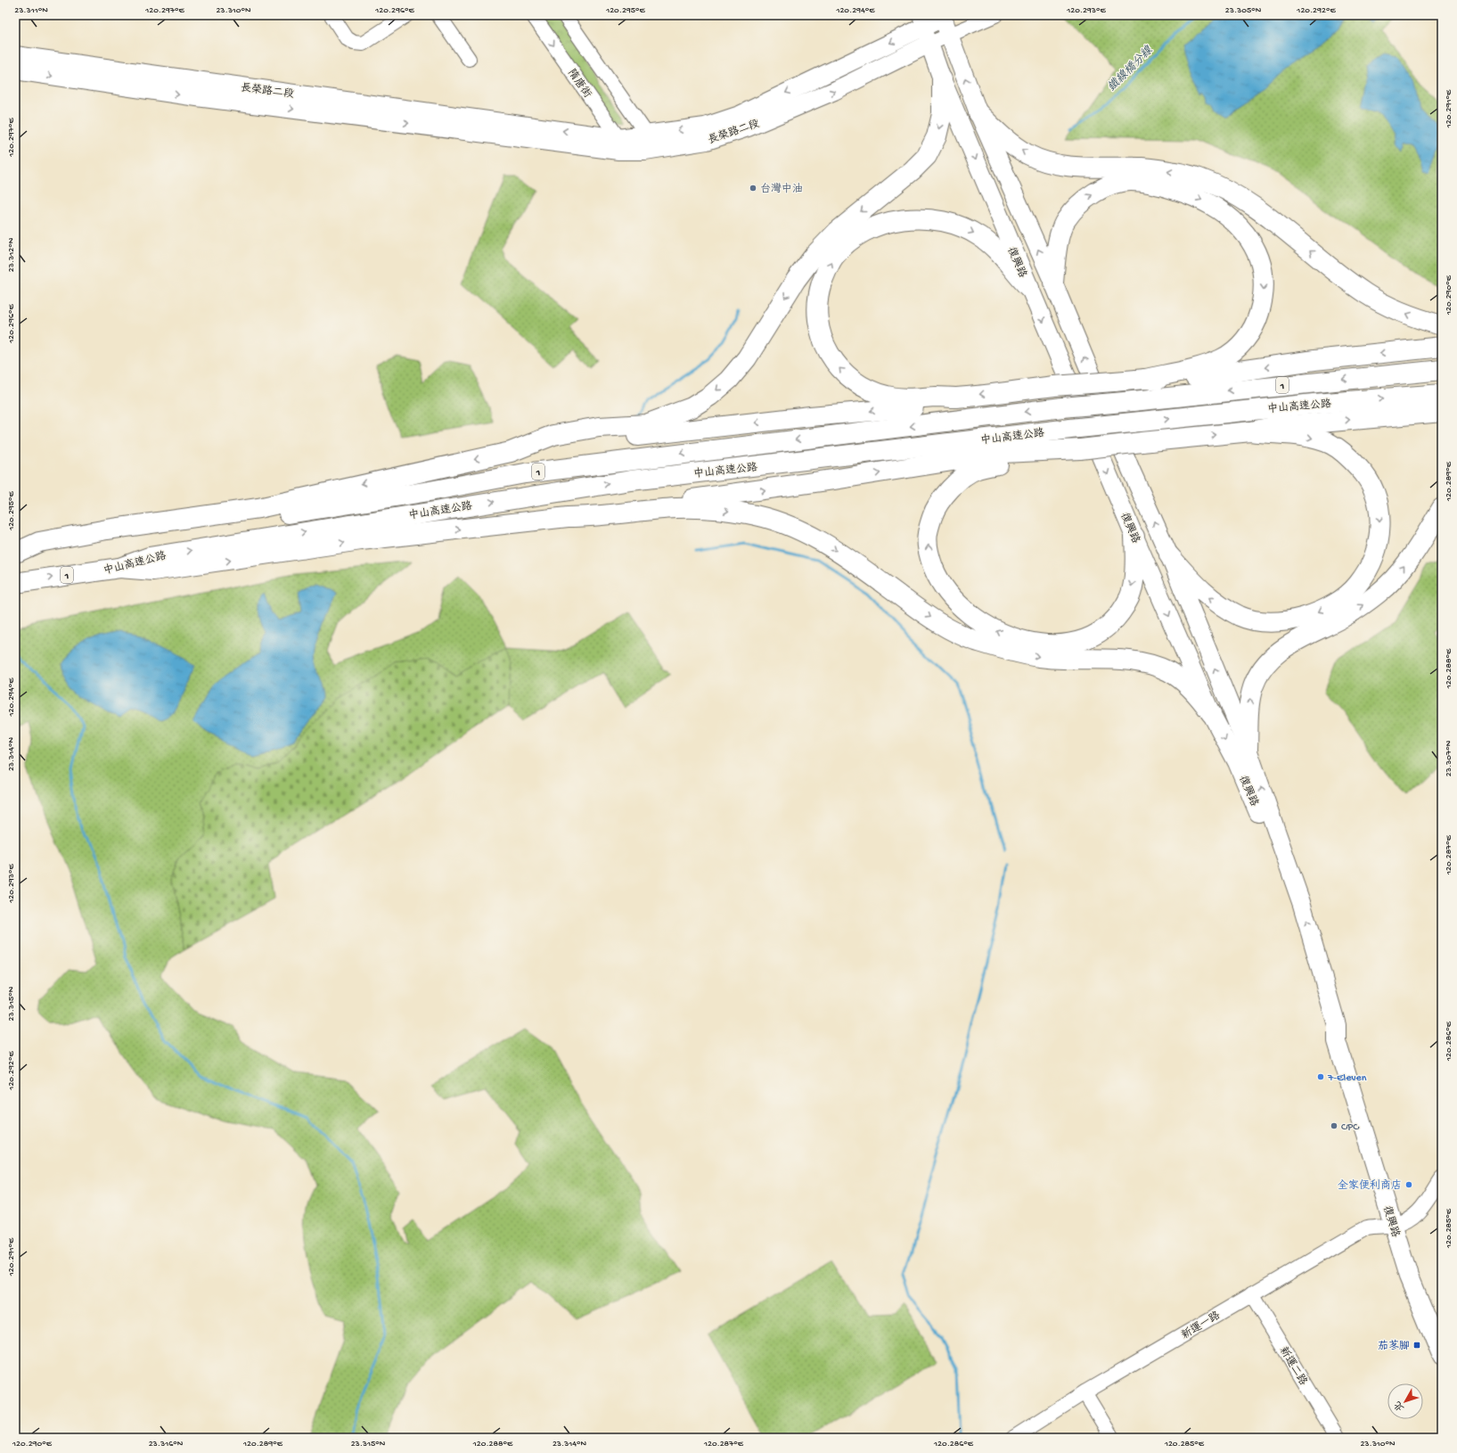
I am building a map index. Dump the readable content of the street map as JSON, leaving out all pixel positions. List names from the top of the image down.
{
  "streets": {
    "highway": ["1", "中山高速公路"],
    "main road": ["長榮路二段", "復興路"],
    "street": ["隋唐街", "新運一路", "新運二路"]
  },
  "crossings": [
    ["隋唐街", "長榮路二段"],
    ["長榮路二段", "復興路"],
    ["復興路", "新運一路"],
    ["新運一路", "新運二路"]
  ],
  "water": ["鐵線橋分線"],
  "places": {
    "other": [
      "台灣中油",
      "7-Eleven",
      "CPC",
      "全家便利商店"
    ],
    "transit": ["茄苳腳"]
  },
  "north": "bottom left",
  "coordinates": [
    "23.311°N",
    "120.297°E",
    "23.310°N",
    "120.296°E",
    "120.295°E",
    "120.294°E",
    "120.293°E",
    "23.305°N",
    "120.292°E",
    "120.291°E",
    "23.312°N",
    "120.290°E",
    "120.289°E",
    "120.288°E",
    "23.314°N",
    "23.307°N",
    "120.287°E",
    "23.315°N",
    "120.286°E",
    "120.285°E",
    "23.316°N"
  ]
}
